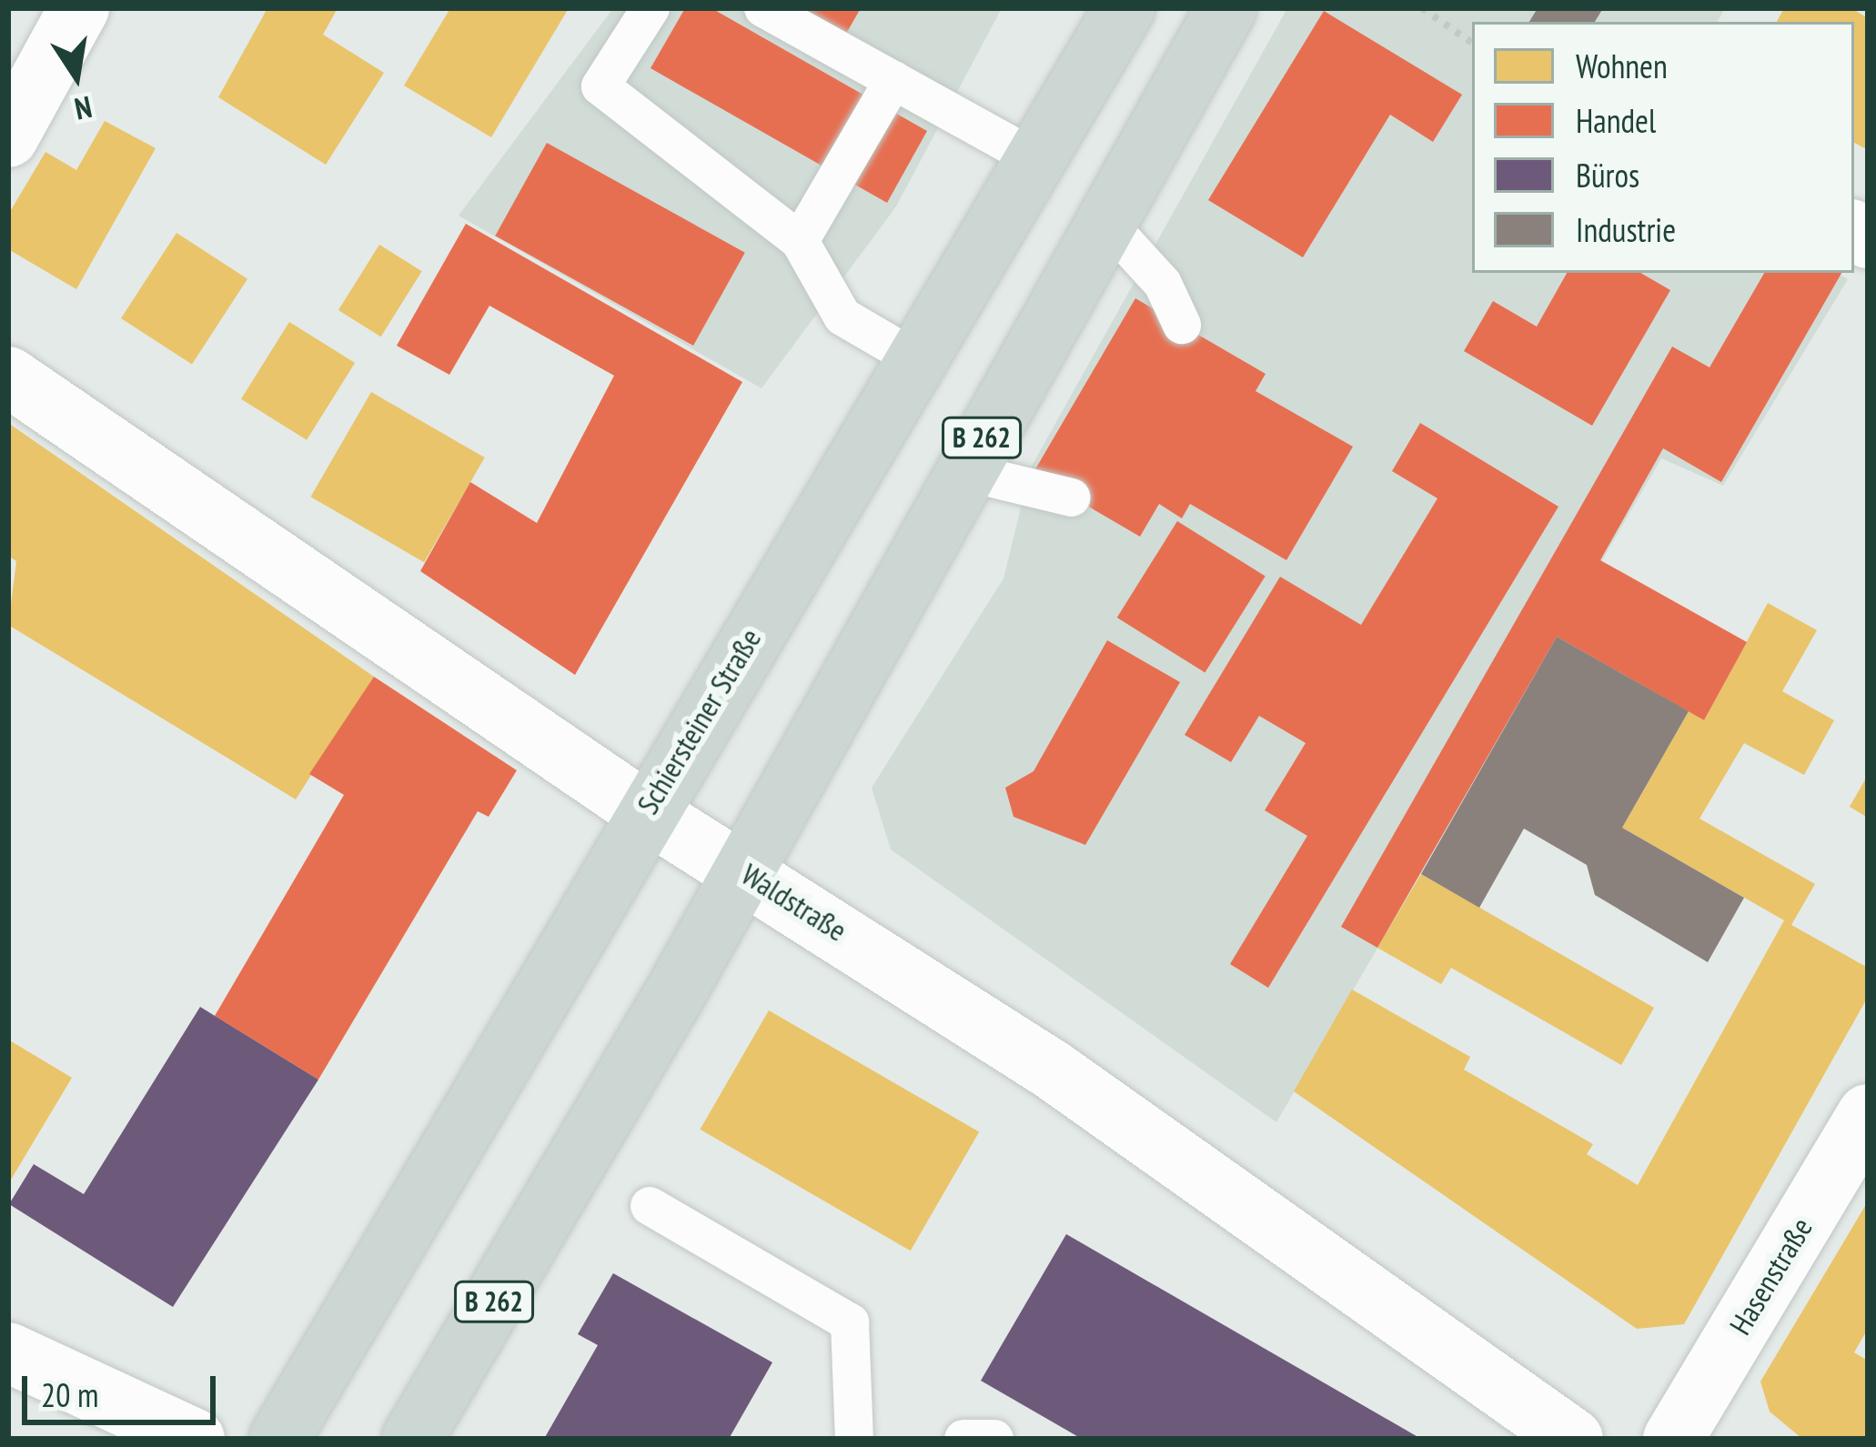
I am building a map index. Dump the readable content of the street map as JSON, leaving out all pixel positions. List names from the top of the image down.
{
  "streets": {
    "main road": ["B 262", "Schiersteiner Straße"],
    "street": ["Waldstraße", "Hasenstraße"]
  },
  "crossings": [
    ["B 262", "Waldstraße"],
    ["Schiersteiner Straße", "Waldstraße"]
  ],
  "legend": [
    "Wohnen",
    "Handel",
    "Büros",
    "Industrie"
  ],
  "scale_bar": "20 m",
  "north": "bottom"
}
